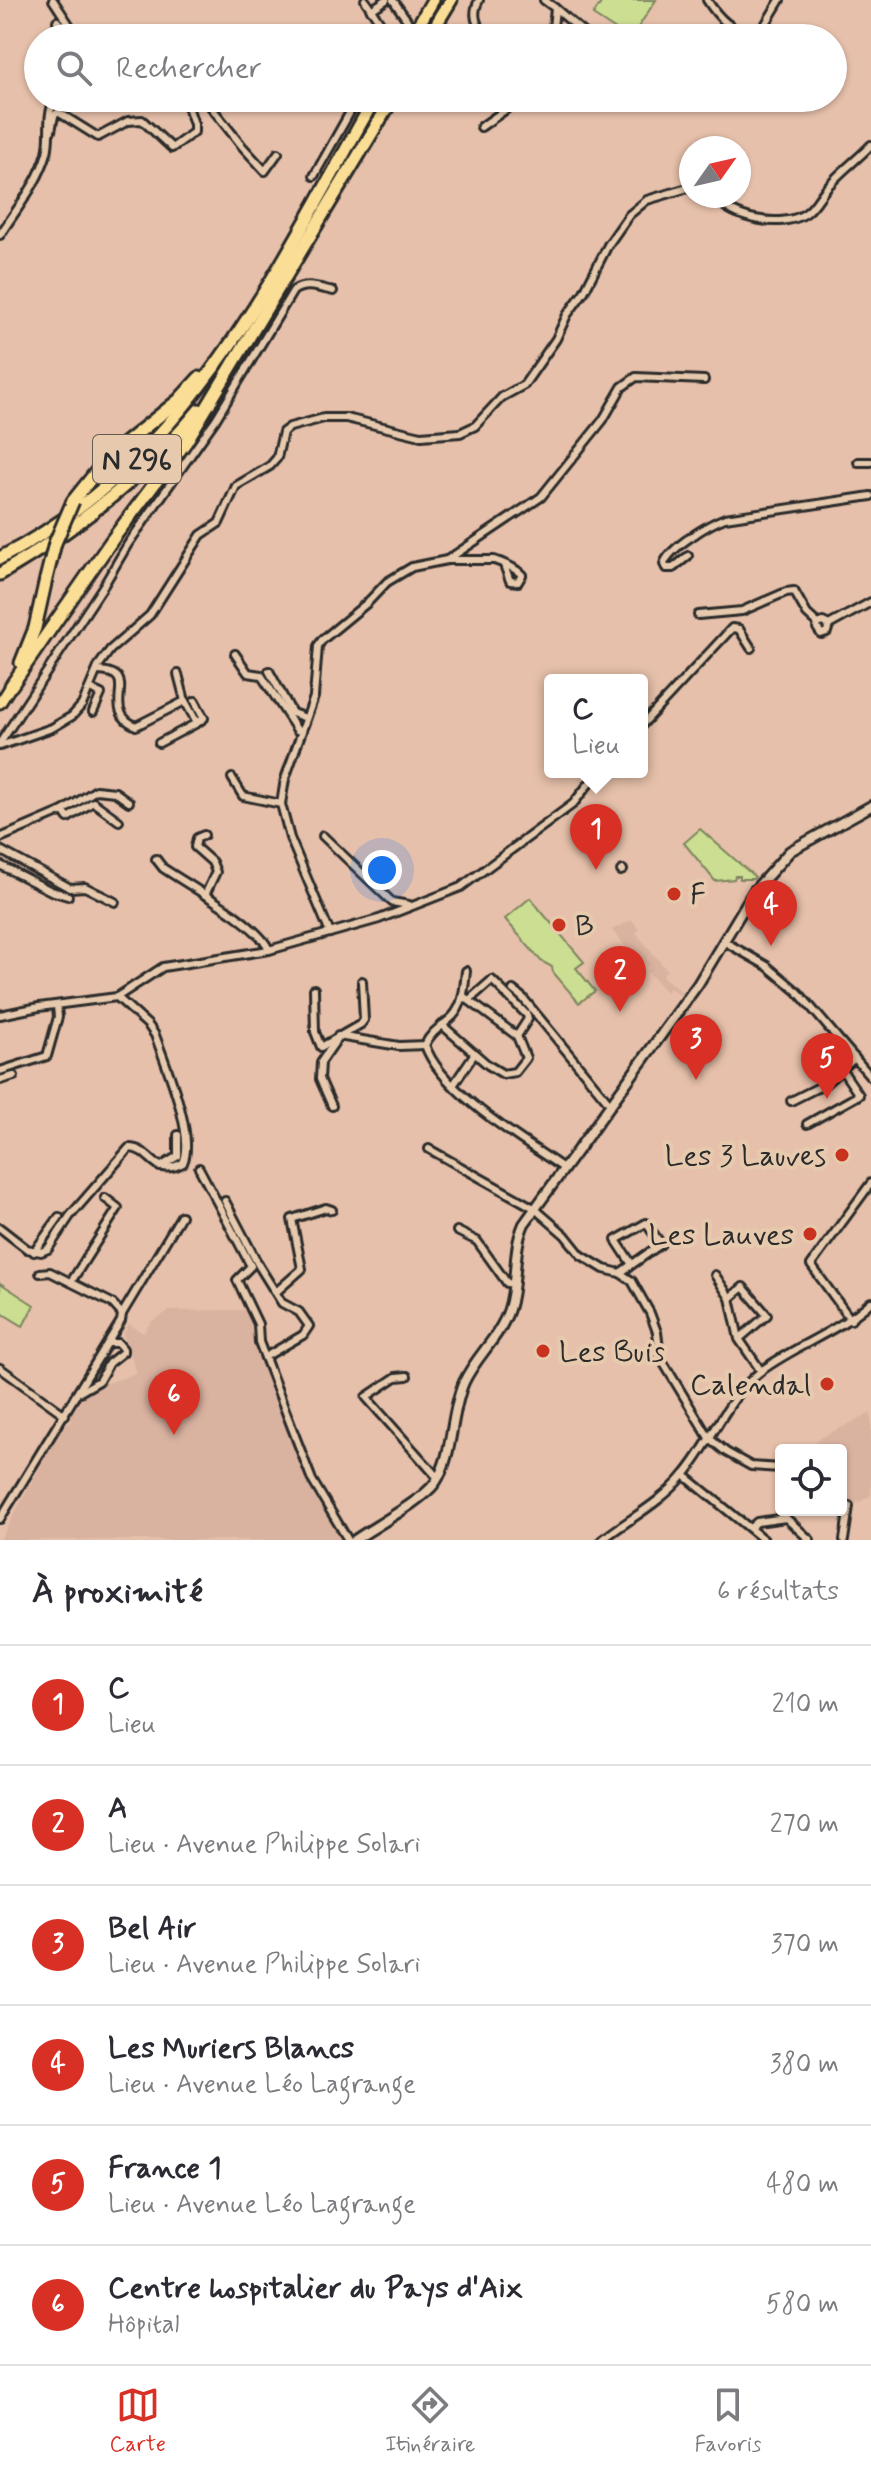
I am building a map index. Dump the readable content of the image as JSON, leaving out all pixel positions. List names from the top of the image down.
{
  "streets": {
    "highway": ["N 296"]
  },
  "places": [
    "F",
    "B",
    "Les 3 Lauves",
    "Les Lauves",
    "Les Buis",
    "Calendal"
  ],
  "north": "top right",
  "page": {
    "search": "Rechercher",
    "popup": ["C", "Lieu"],
    "pins": [
      "1",
      "4",
      "2",
      "3",
      "5",
      "6"
    ],
    "heading": ["À proximité", "6 résultats"],
    "list": [
      {
        "mark": "1",
        "name": "C",
        "note": "Lieu",
        "value": "210 m"
      },
      {
        "mark": "2",
        "name": "A",
        "note": "Lieu · Avenue Philippe Solari",
        "value": "270 m"
      },
      {
        "mark": "3",
        "name": "Bel Air",
        "note": "Lieu · Avenue Philippe Solari",
        "value": "370 m"
      },
      {
        "mark": "4",
        "name": "Les Muriers Blancs",
        "note": "Lieu · Avenue Léo Lagrange",
        "value": "380 m"
      },
      {
        "mark": "5",
        "name": "France 1",
        "note": "Lieu · Avenue Léo Lagrange",
        "value": "480 m"
      },
      {
        "mark": "6",
        "name": "Centre hospitalier du Pays d'Aix",
        "note": "Hôpital",
        "value": "580 m"
      }
    ],
    "nav": ["Carte", "Itinéraire", "Favoris"]
  }
}
